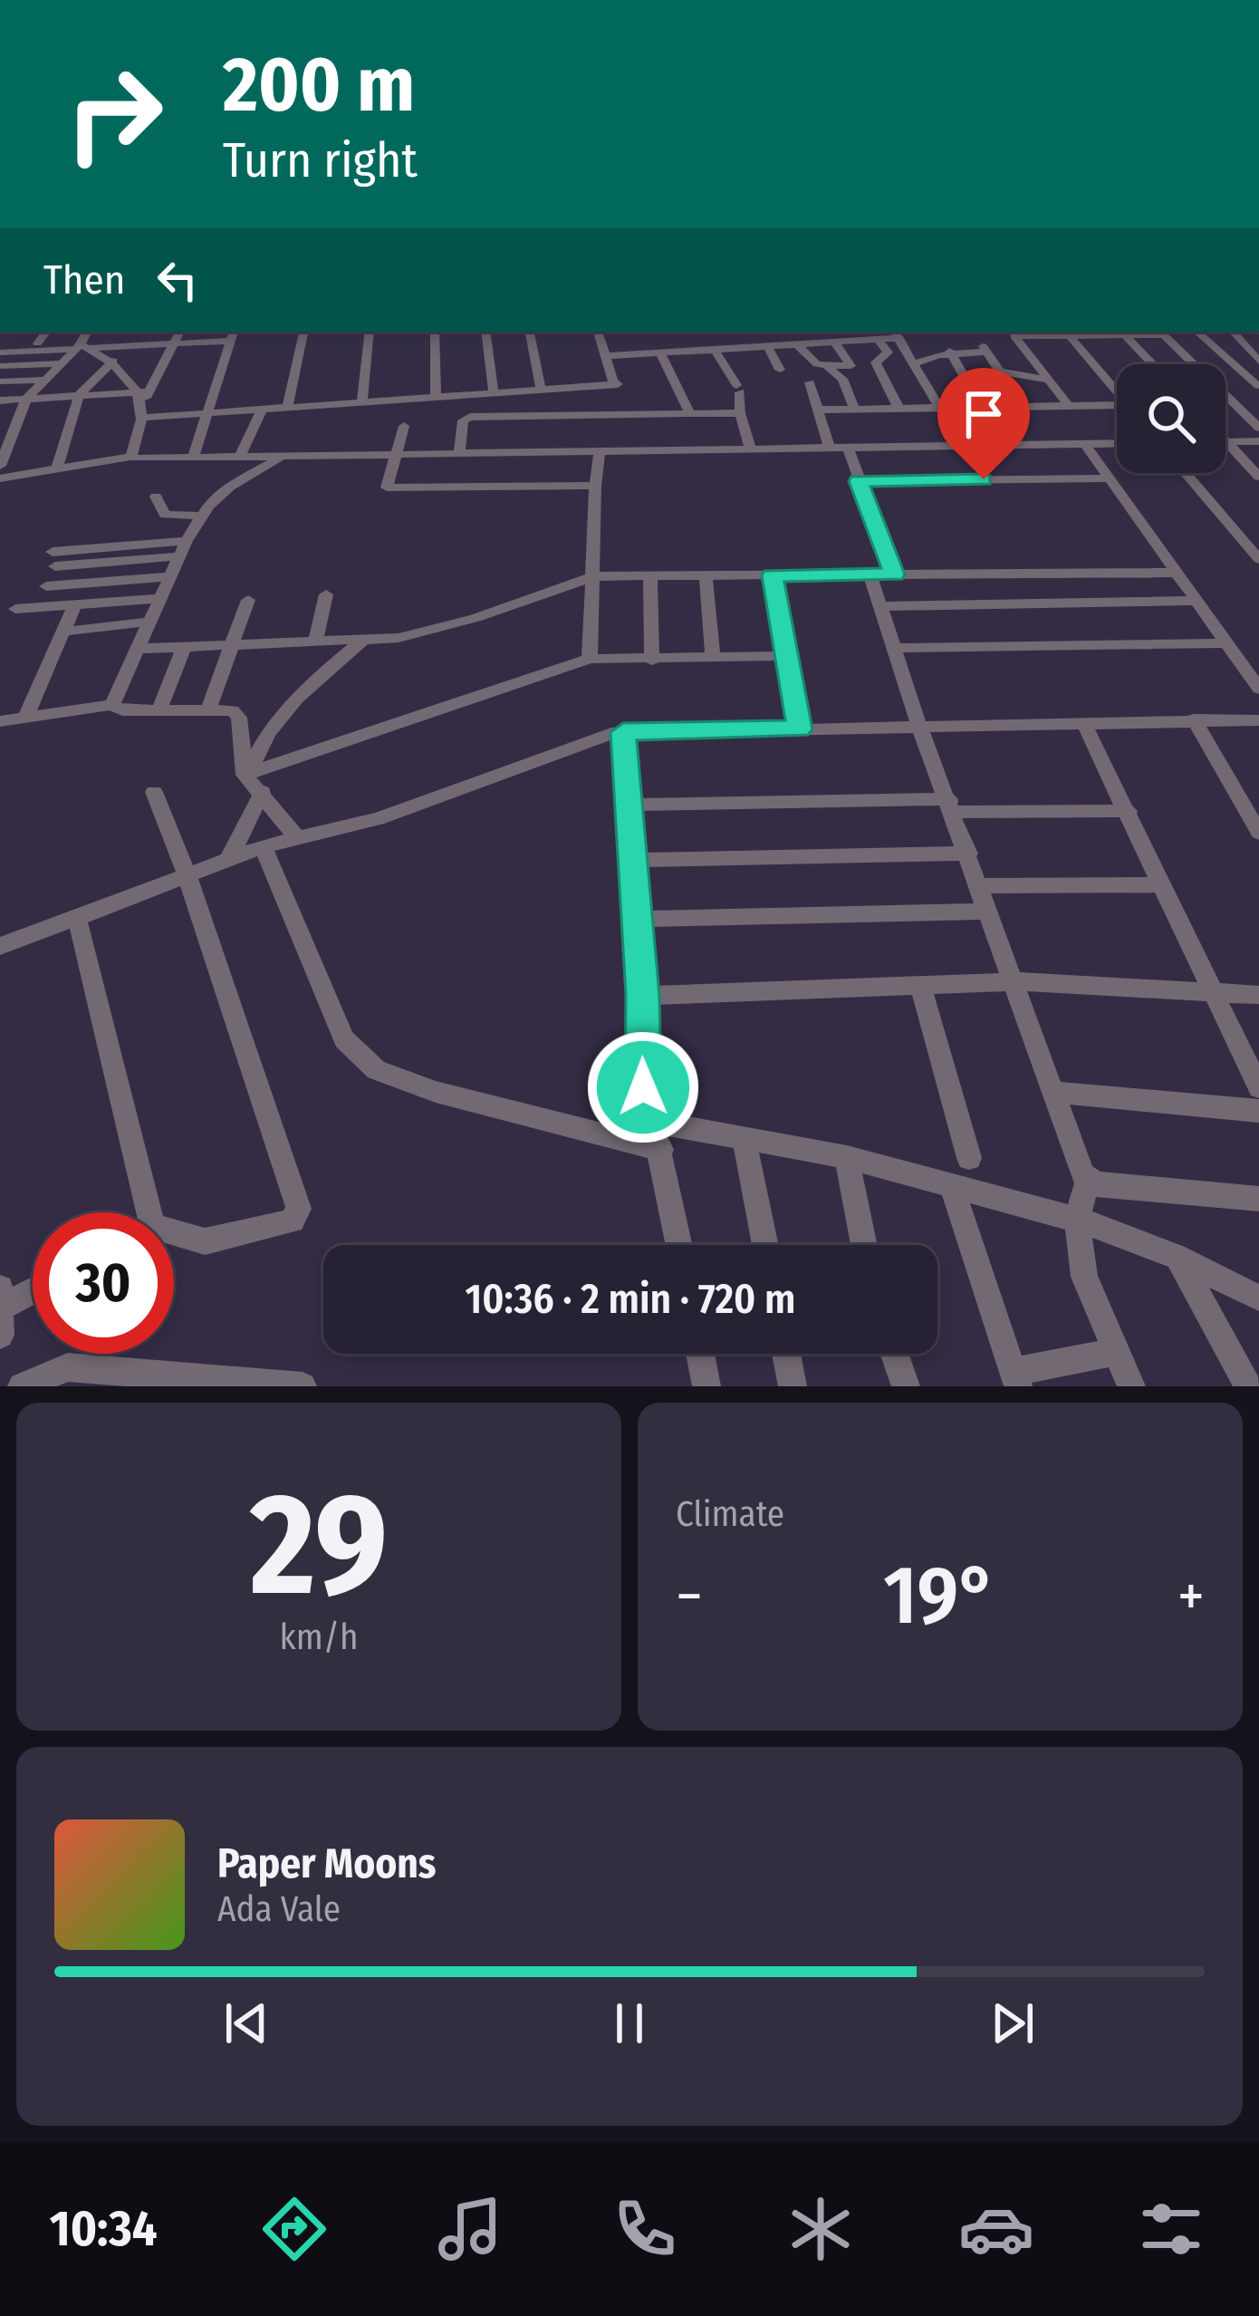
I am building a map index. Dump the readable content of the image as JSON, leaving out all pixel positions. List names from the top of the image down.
{
  "page": {
    "turn": ["200 m", "Turn right"],
    "then": "Then",
    "limit": "30",
    "trip": "10:36 · 2 min · 720 m",
    "tile": [
      ["29", "km/h"],
      "Climate"
    ],
    "heat": ["−", "19°", "+"],
    "song": ["Paper Moons", "Ada Vale"],
    "tabs": "10:34"
  }
}
